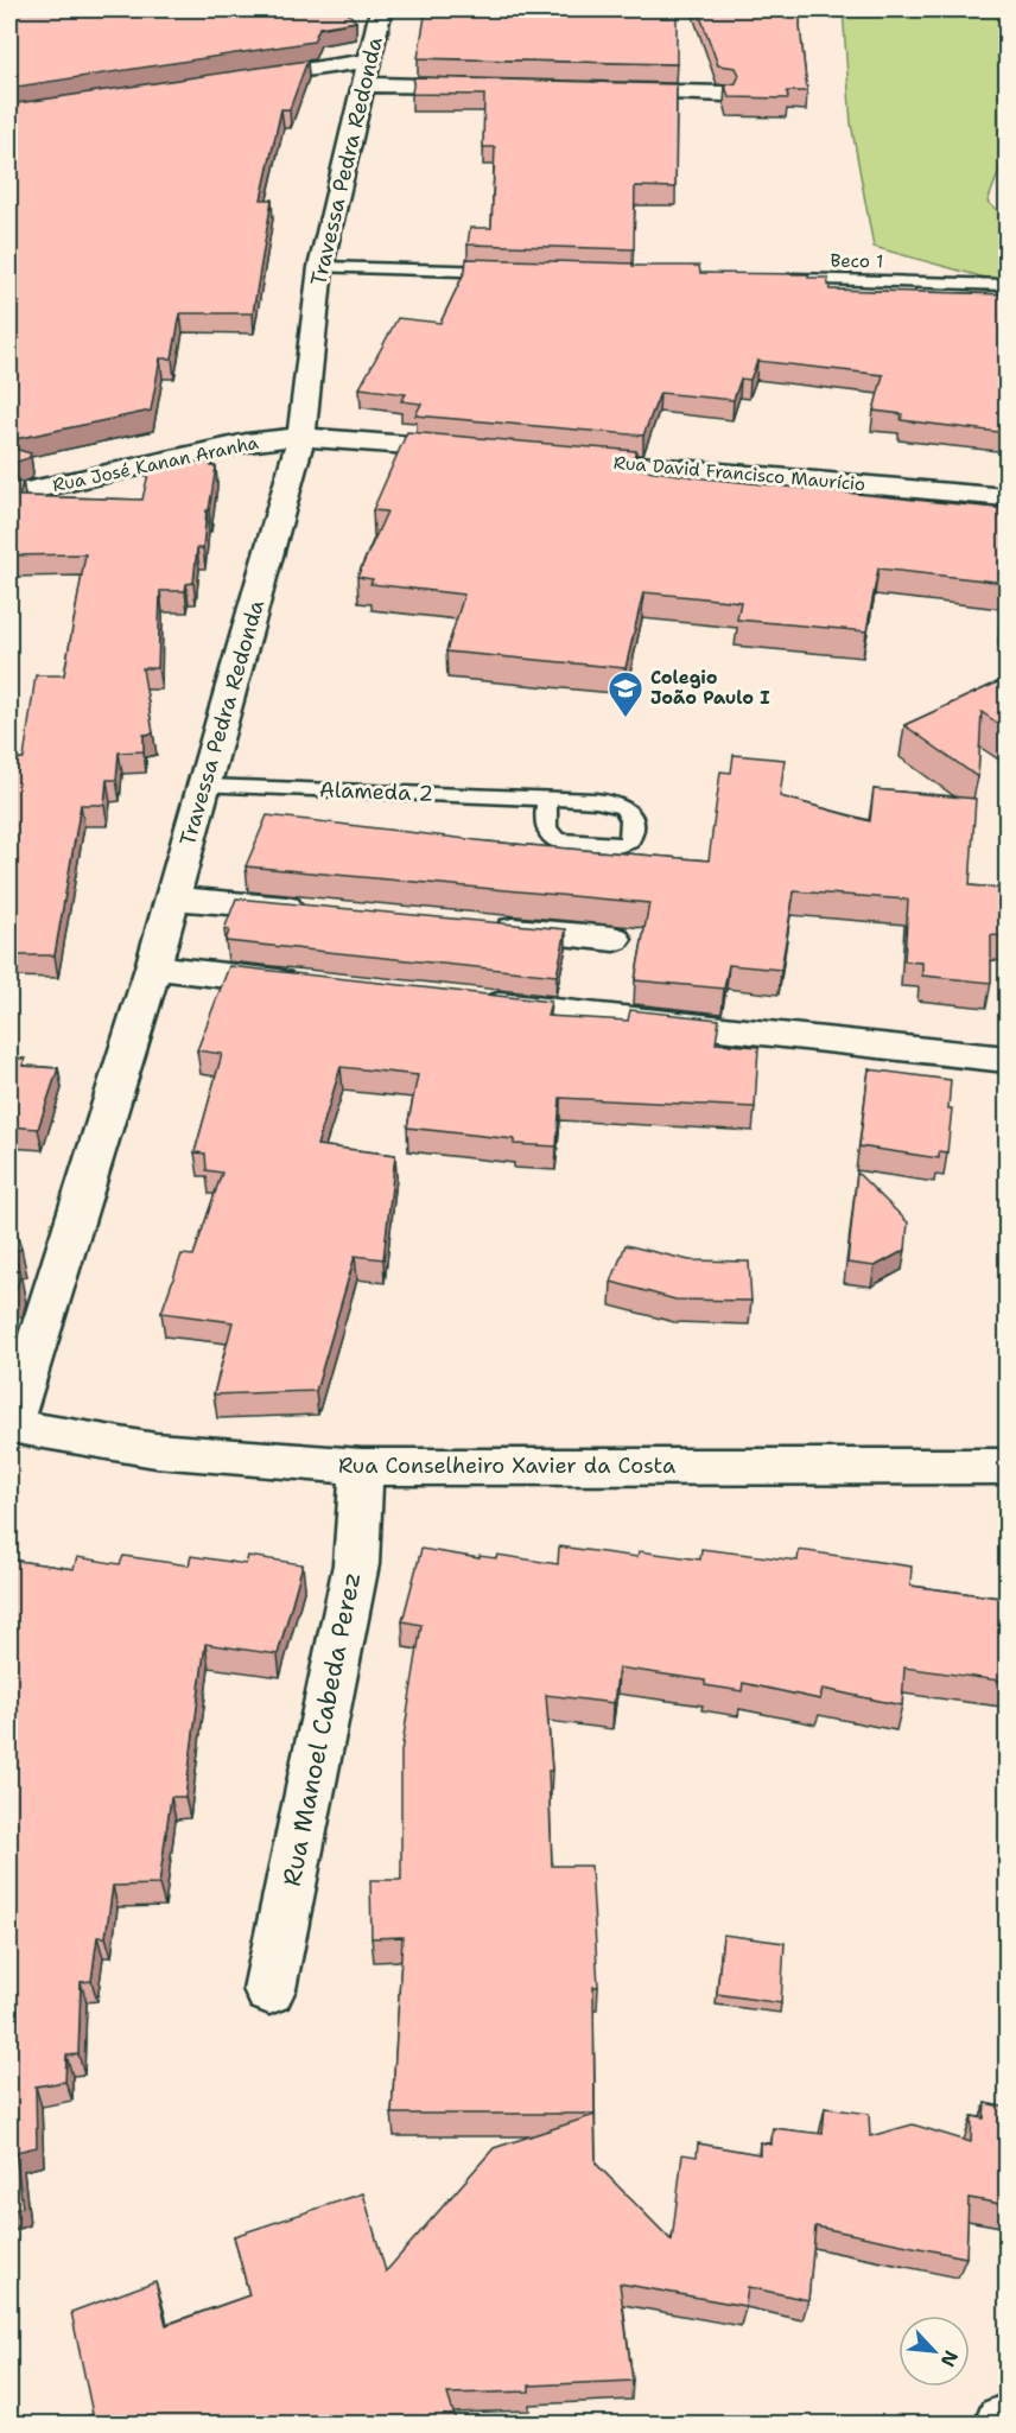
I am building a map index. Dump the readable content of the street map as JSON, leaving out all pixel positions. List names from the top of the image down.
{
  "streets": {
    "street": [
      "Travessa Pedra Redonda",
      "Rua José Kanan Aranha",
      "Rua David Francisco Maurício",
      "Rua Conselheiro Xavier da Costa",
      "Rua Manoel Cabeda Perez"
    ],
    "lane": ["Beco 1", "Alameda 2"]
  },
  "crossings": [
    ["Travessa Pedra Redonda", "Rua José Kanan Aranha"],
    ["Travessa Pedra Redonda", "Alameda 2"],
    ["Travessa Pedra Redonda", "Rua Conselheiro Xavier da Costa"],
    ["Rua Conselheiro Xavier da Costa", "Rua Manoel Cabeda Perez"]
  ],
  "places": {
    "school or university": ["Colegio João Paulo I"]
  },
  "north": "bottom right"
}
